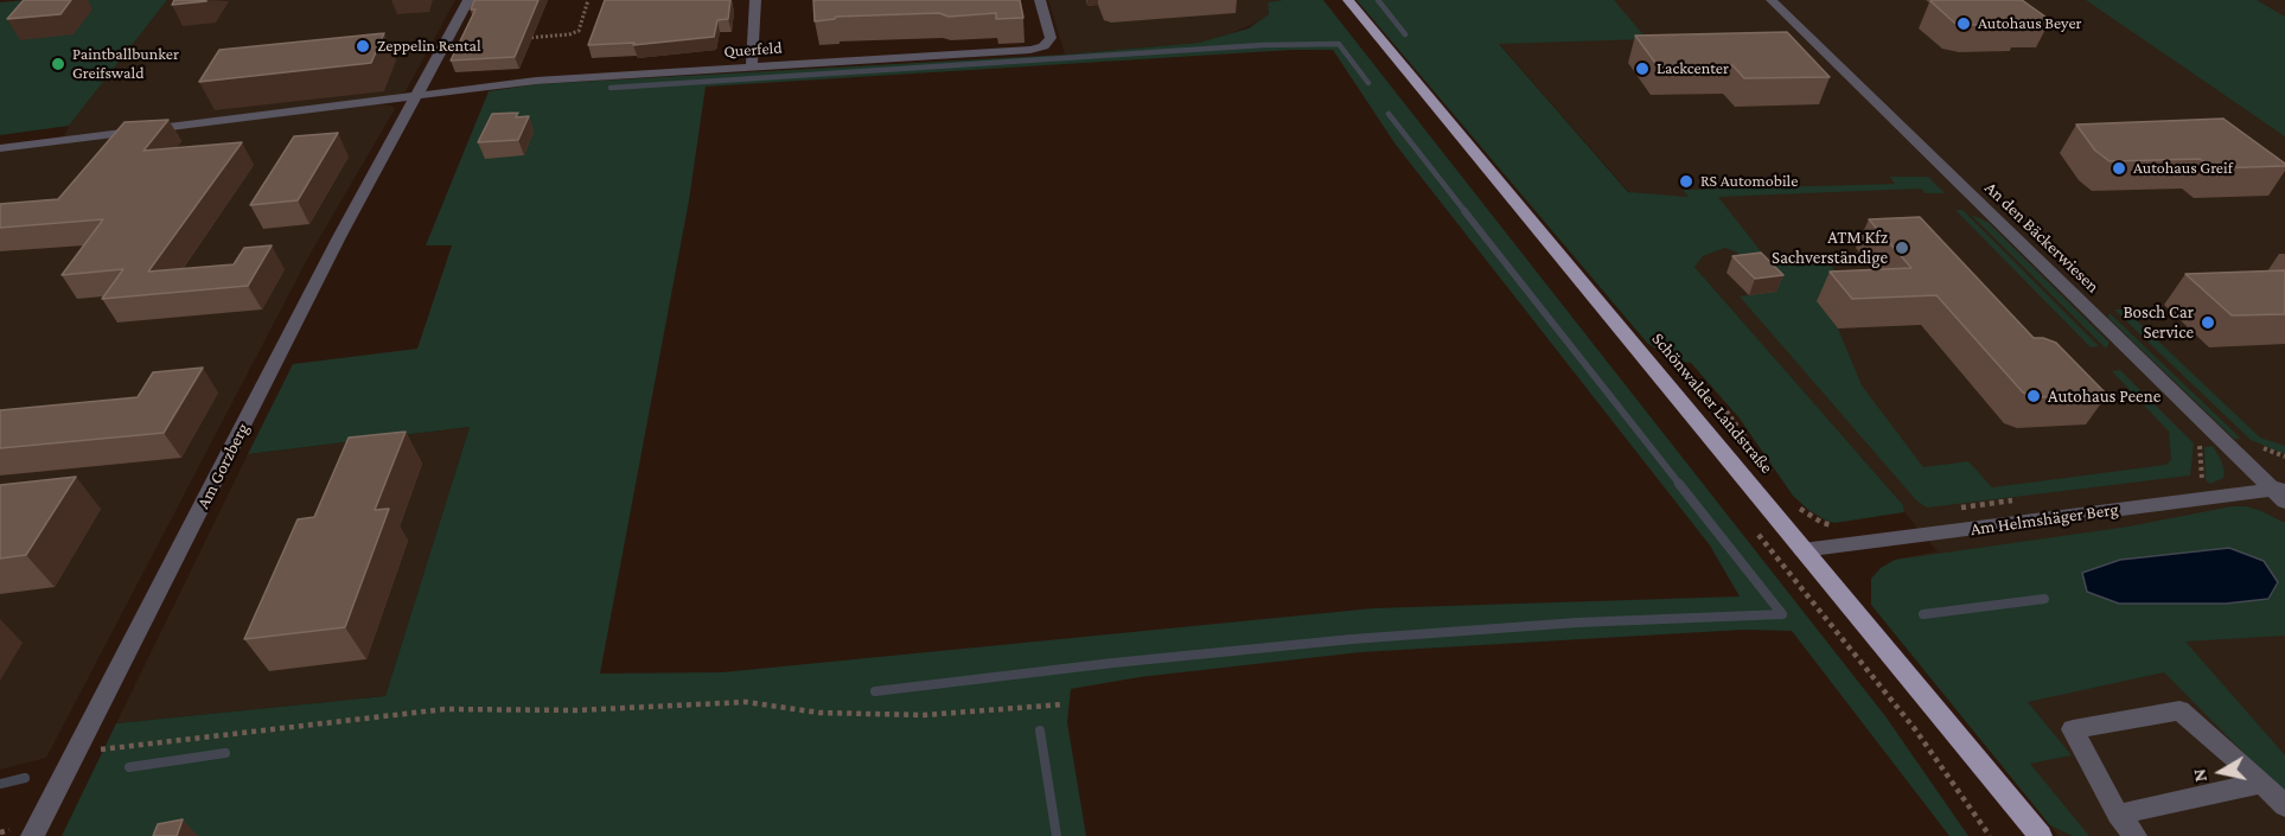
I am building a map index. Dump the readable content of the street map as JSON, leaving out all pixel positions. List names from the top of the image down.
{
  "streets": {
    "main road": ["Schönwalder Landstraße"],
    "street": [
      "Querfeld",
      "An den Bäckerwiesen",
      "Am Gorzberg",
      "Am Helmshäger Berg"
    ]
  },
  "crossings": [
    ["Querfeld", "Am Gorzberg"],
    ["An den Bäckerwiesen", "Am Helmshäger Berg"],
    ["Schönwalder Landstraße", "Am Helmshäger Berg"]
  ],
  "places": [
    "Autohaus Beyer",
    "Zeppelin Rental",
    "Paintballbunker Greifswald",
    "Lackcenter",
    "Autohaus Greif",
    "RS Automobile",
    "ATM Kfz Sachverständige",
    "Bosch Car Service",
    "Autohaus Peene"
  ],
  "north": "left"
}
